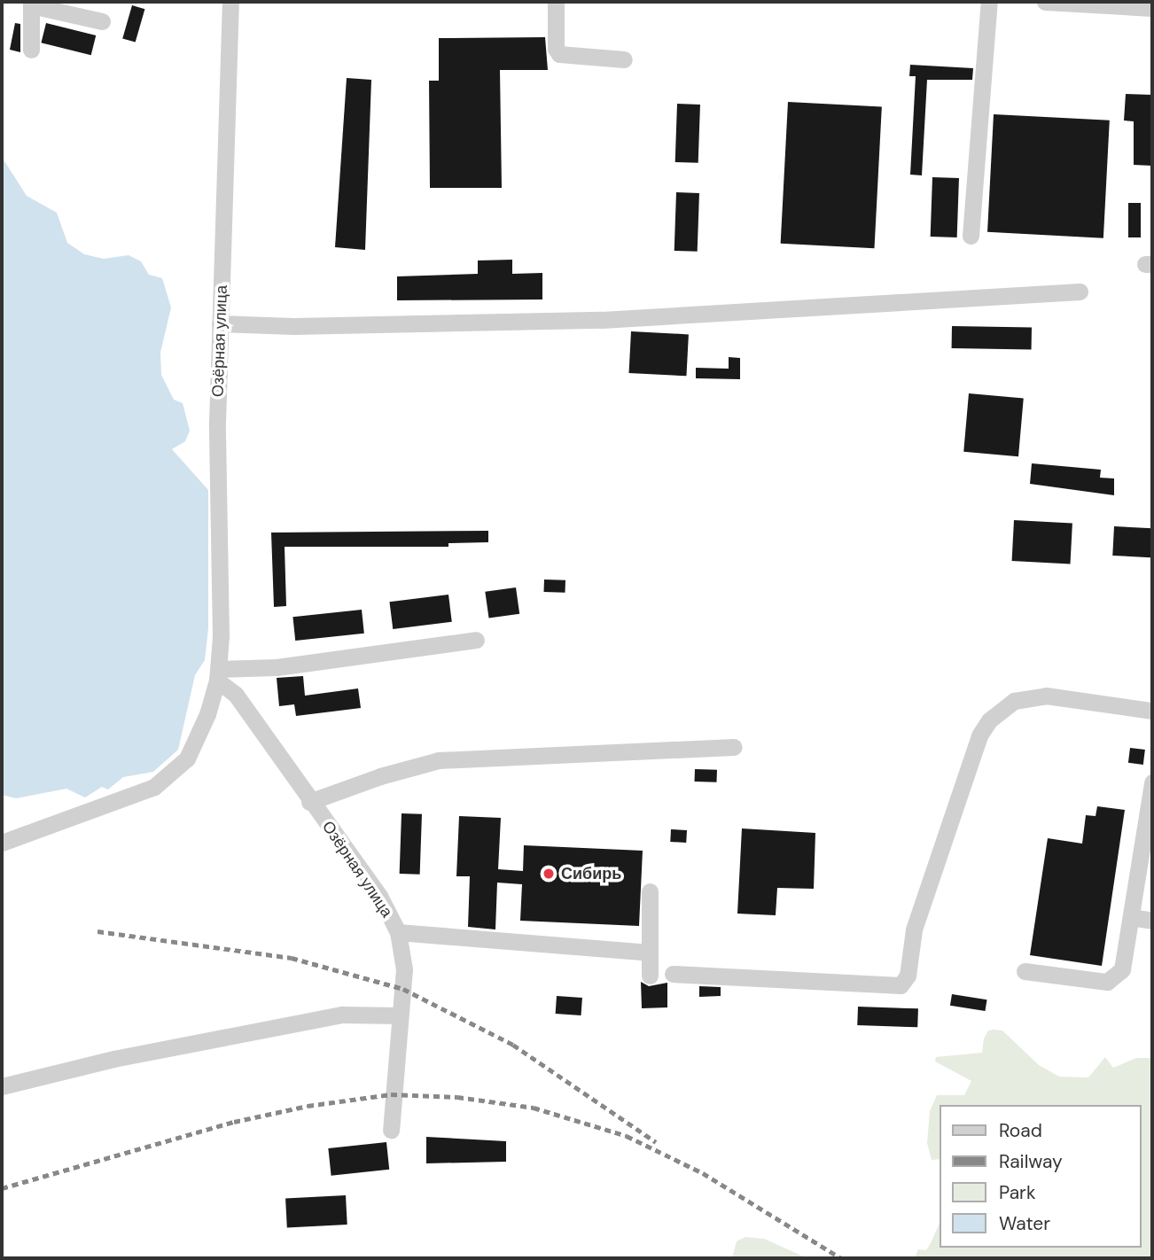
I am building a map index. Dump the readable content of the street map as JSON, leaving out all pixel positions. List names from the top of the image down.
{
  "streets": {
    "street": ["Озёрная улица"]
  },
  "places": ["Сибирь"],
  "legend": [
    "Road",
    "Railway",
    "Park",
    "Water"
  ]
}
